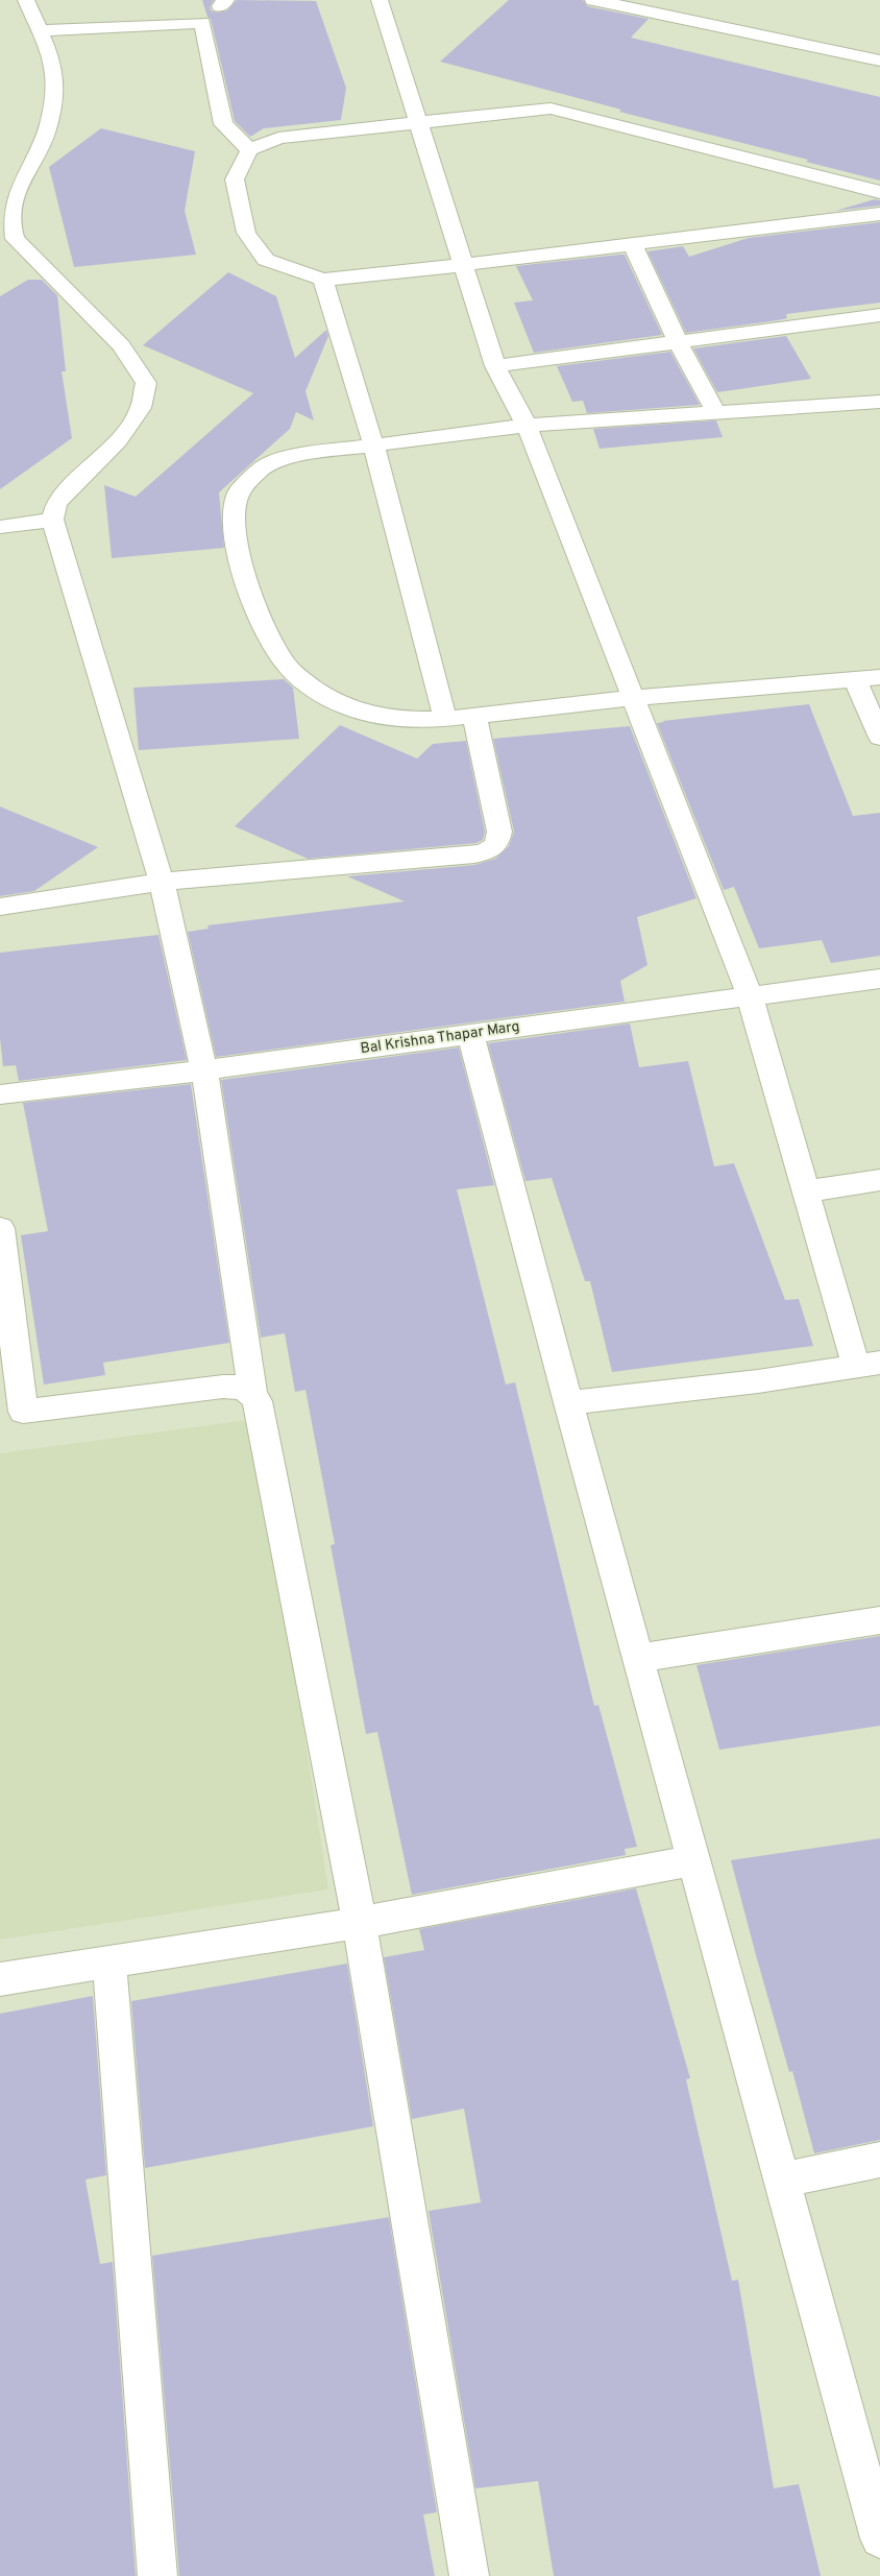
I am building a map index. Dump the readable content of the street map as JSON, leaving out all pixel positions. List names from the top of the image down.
{
  "streets": {
    "street": ["Bal Krishna Thapar Marg"]
  }
}
